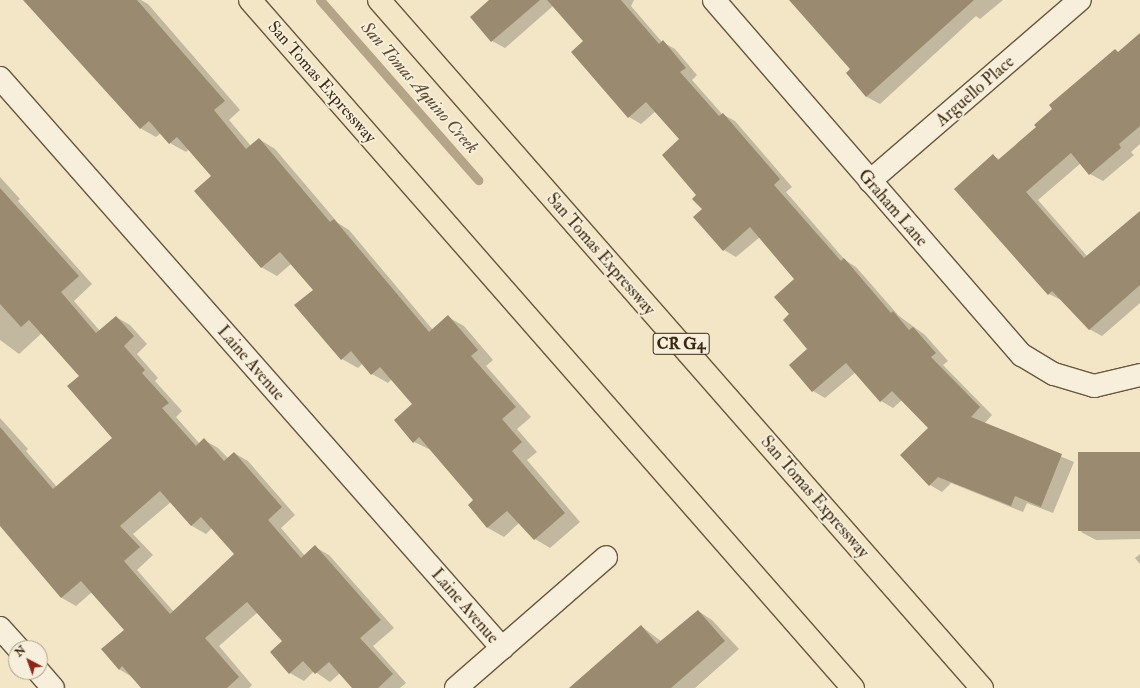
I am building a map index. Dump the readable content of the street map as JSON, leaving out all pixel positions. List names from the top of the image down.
{
  "streets": {
    "highway": ["San Tomas Expressway", "CR G4"],
    "street": ["Arguello Place", "Graham Lane", "Laine Avenue"]
  },
  "crossings": [
    ["Arguello Place", "Graham Lane"]
  ],
  "water": ["San Tomas Aquino Creek"],
  "north": "top left"
}
